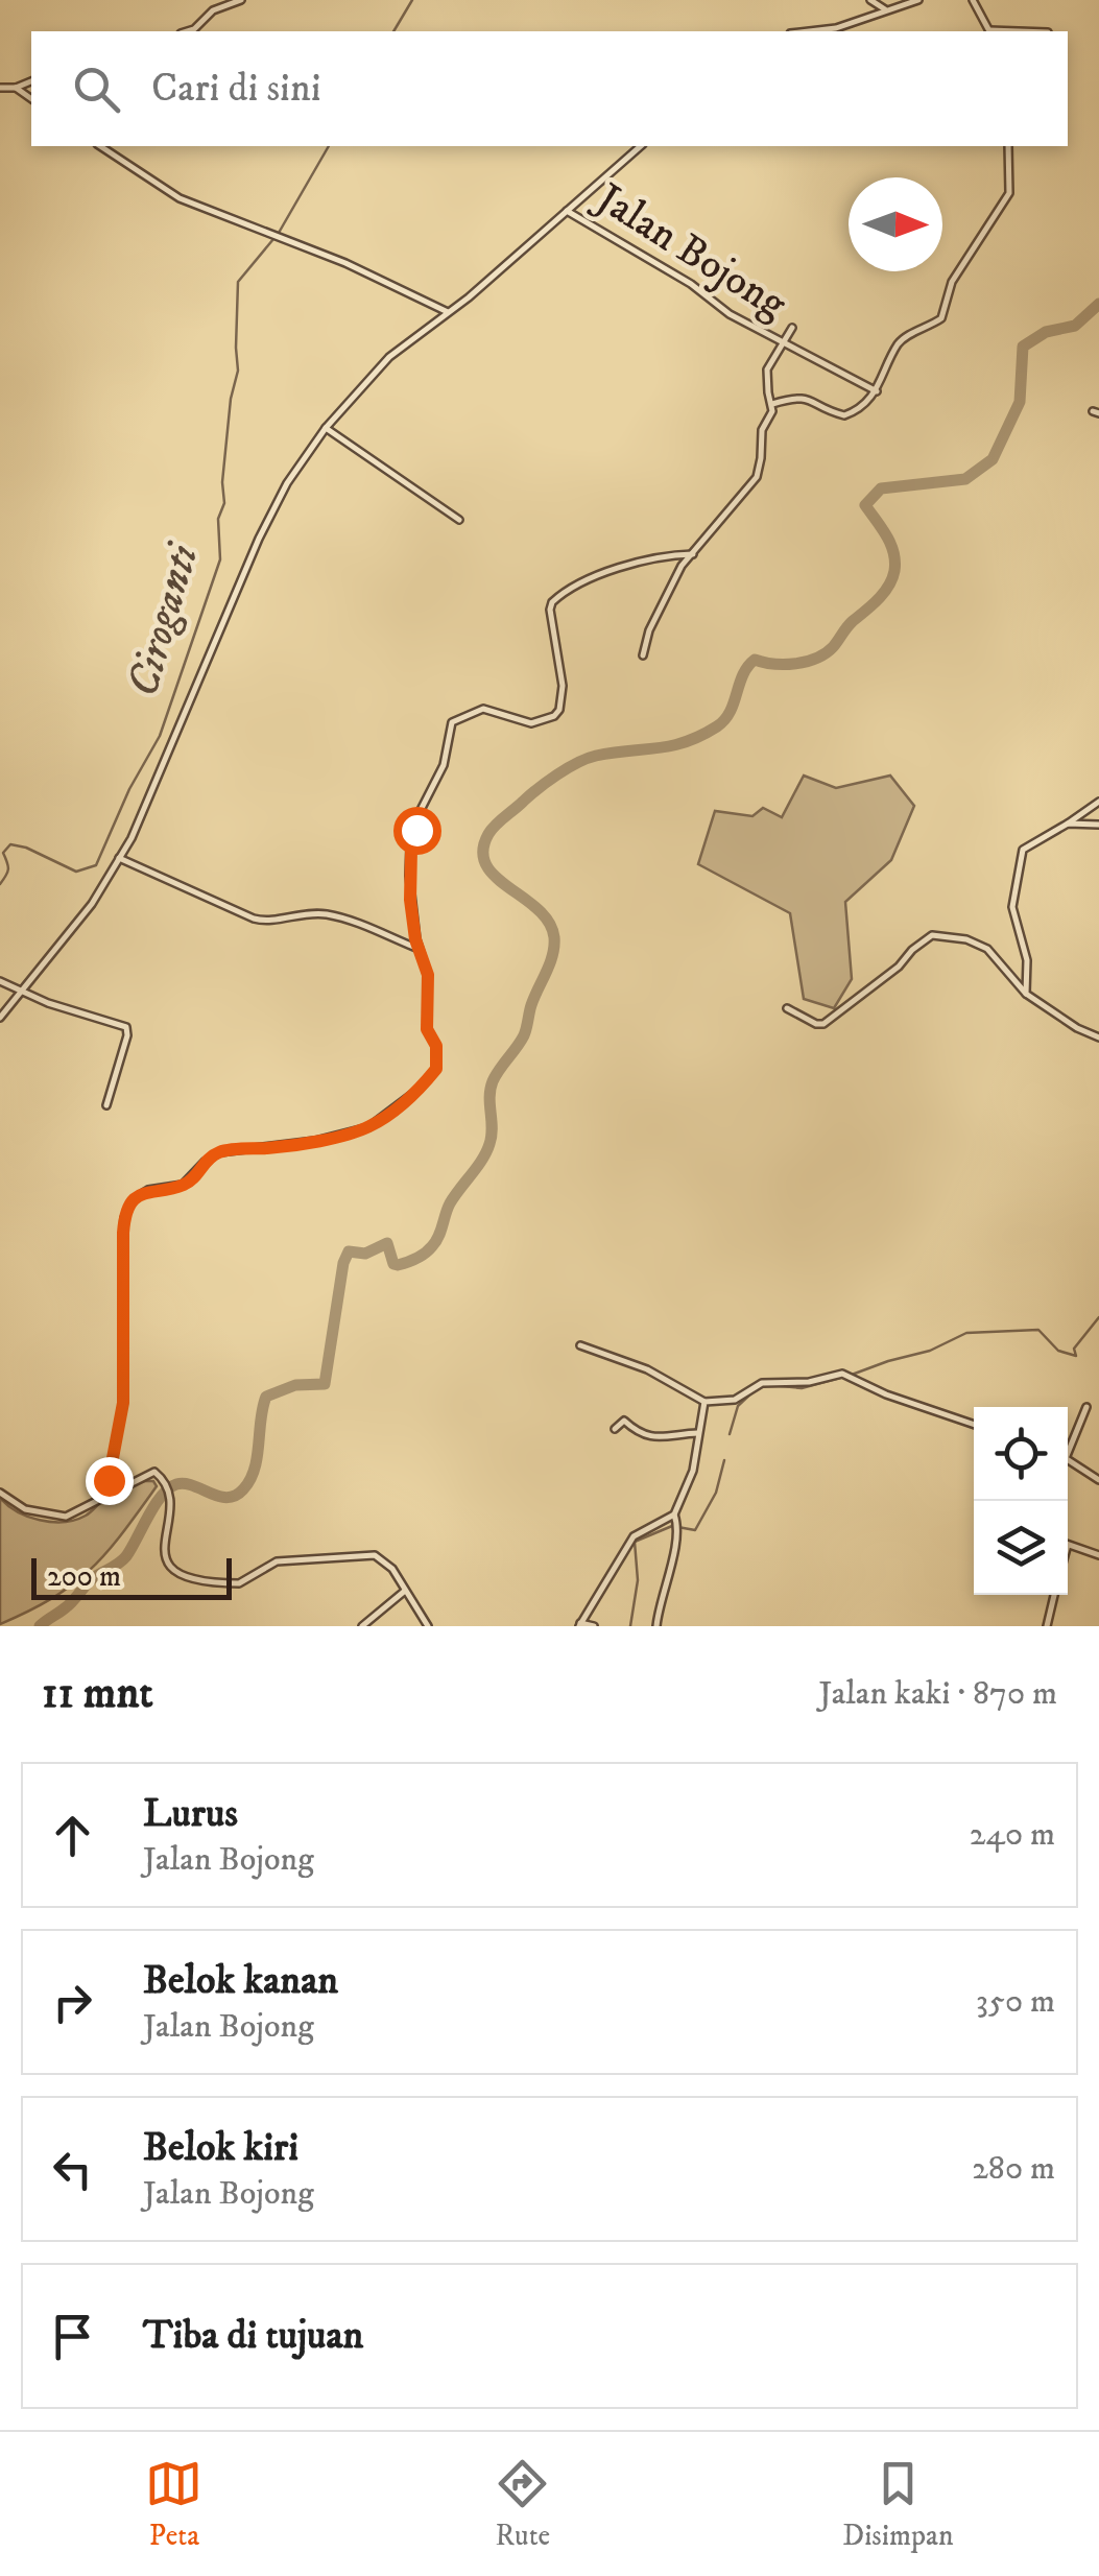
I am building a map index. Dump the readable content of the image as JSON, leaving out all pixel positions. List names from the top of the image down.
{
  "streets": {
    "street": ["Jalan Bojong"]
  },
  "water": ["Ciroganti"],
  "scale_bar": "200 m",
  "north": "right",
  "page": {
    "search": "Cari di sini",
    "scale": "200 m",
    "heading": ["11 mnt", "Jalan kaki · 870 m"],
    "list": [
      ["Lurus", "Jalan Bojong", "240 m"],
      ["Belok kanan", "Jalan Bojong", "350 m"],
      ["Belok kiri", "Jalan Bojong", "280 m"],
      "Tiba di tujuan"
    ],
    "nav": ["Peta", "Rute", "Disimpan"]
  }
}
